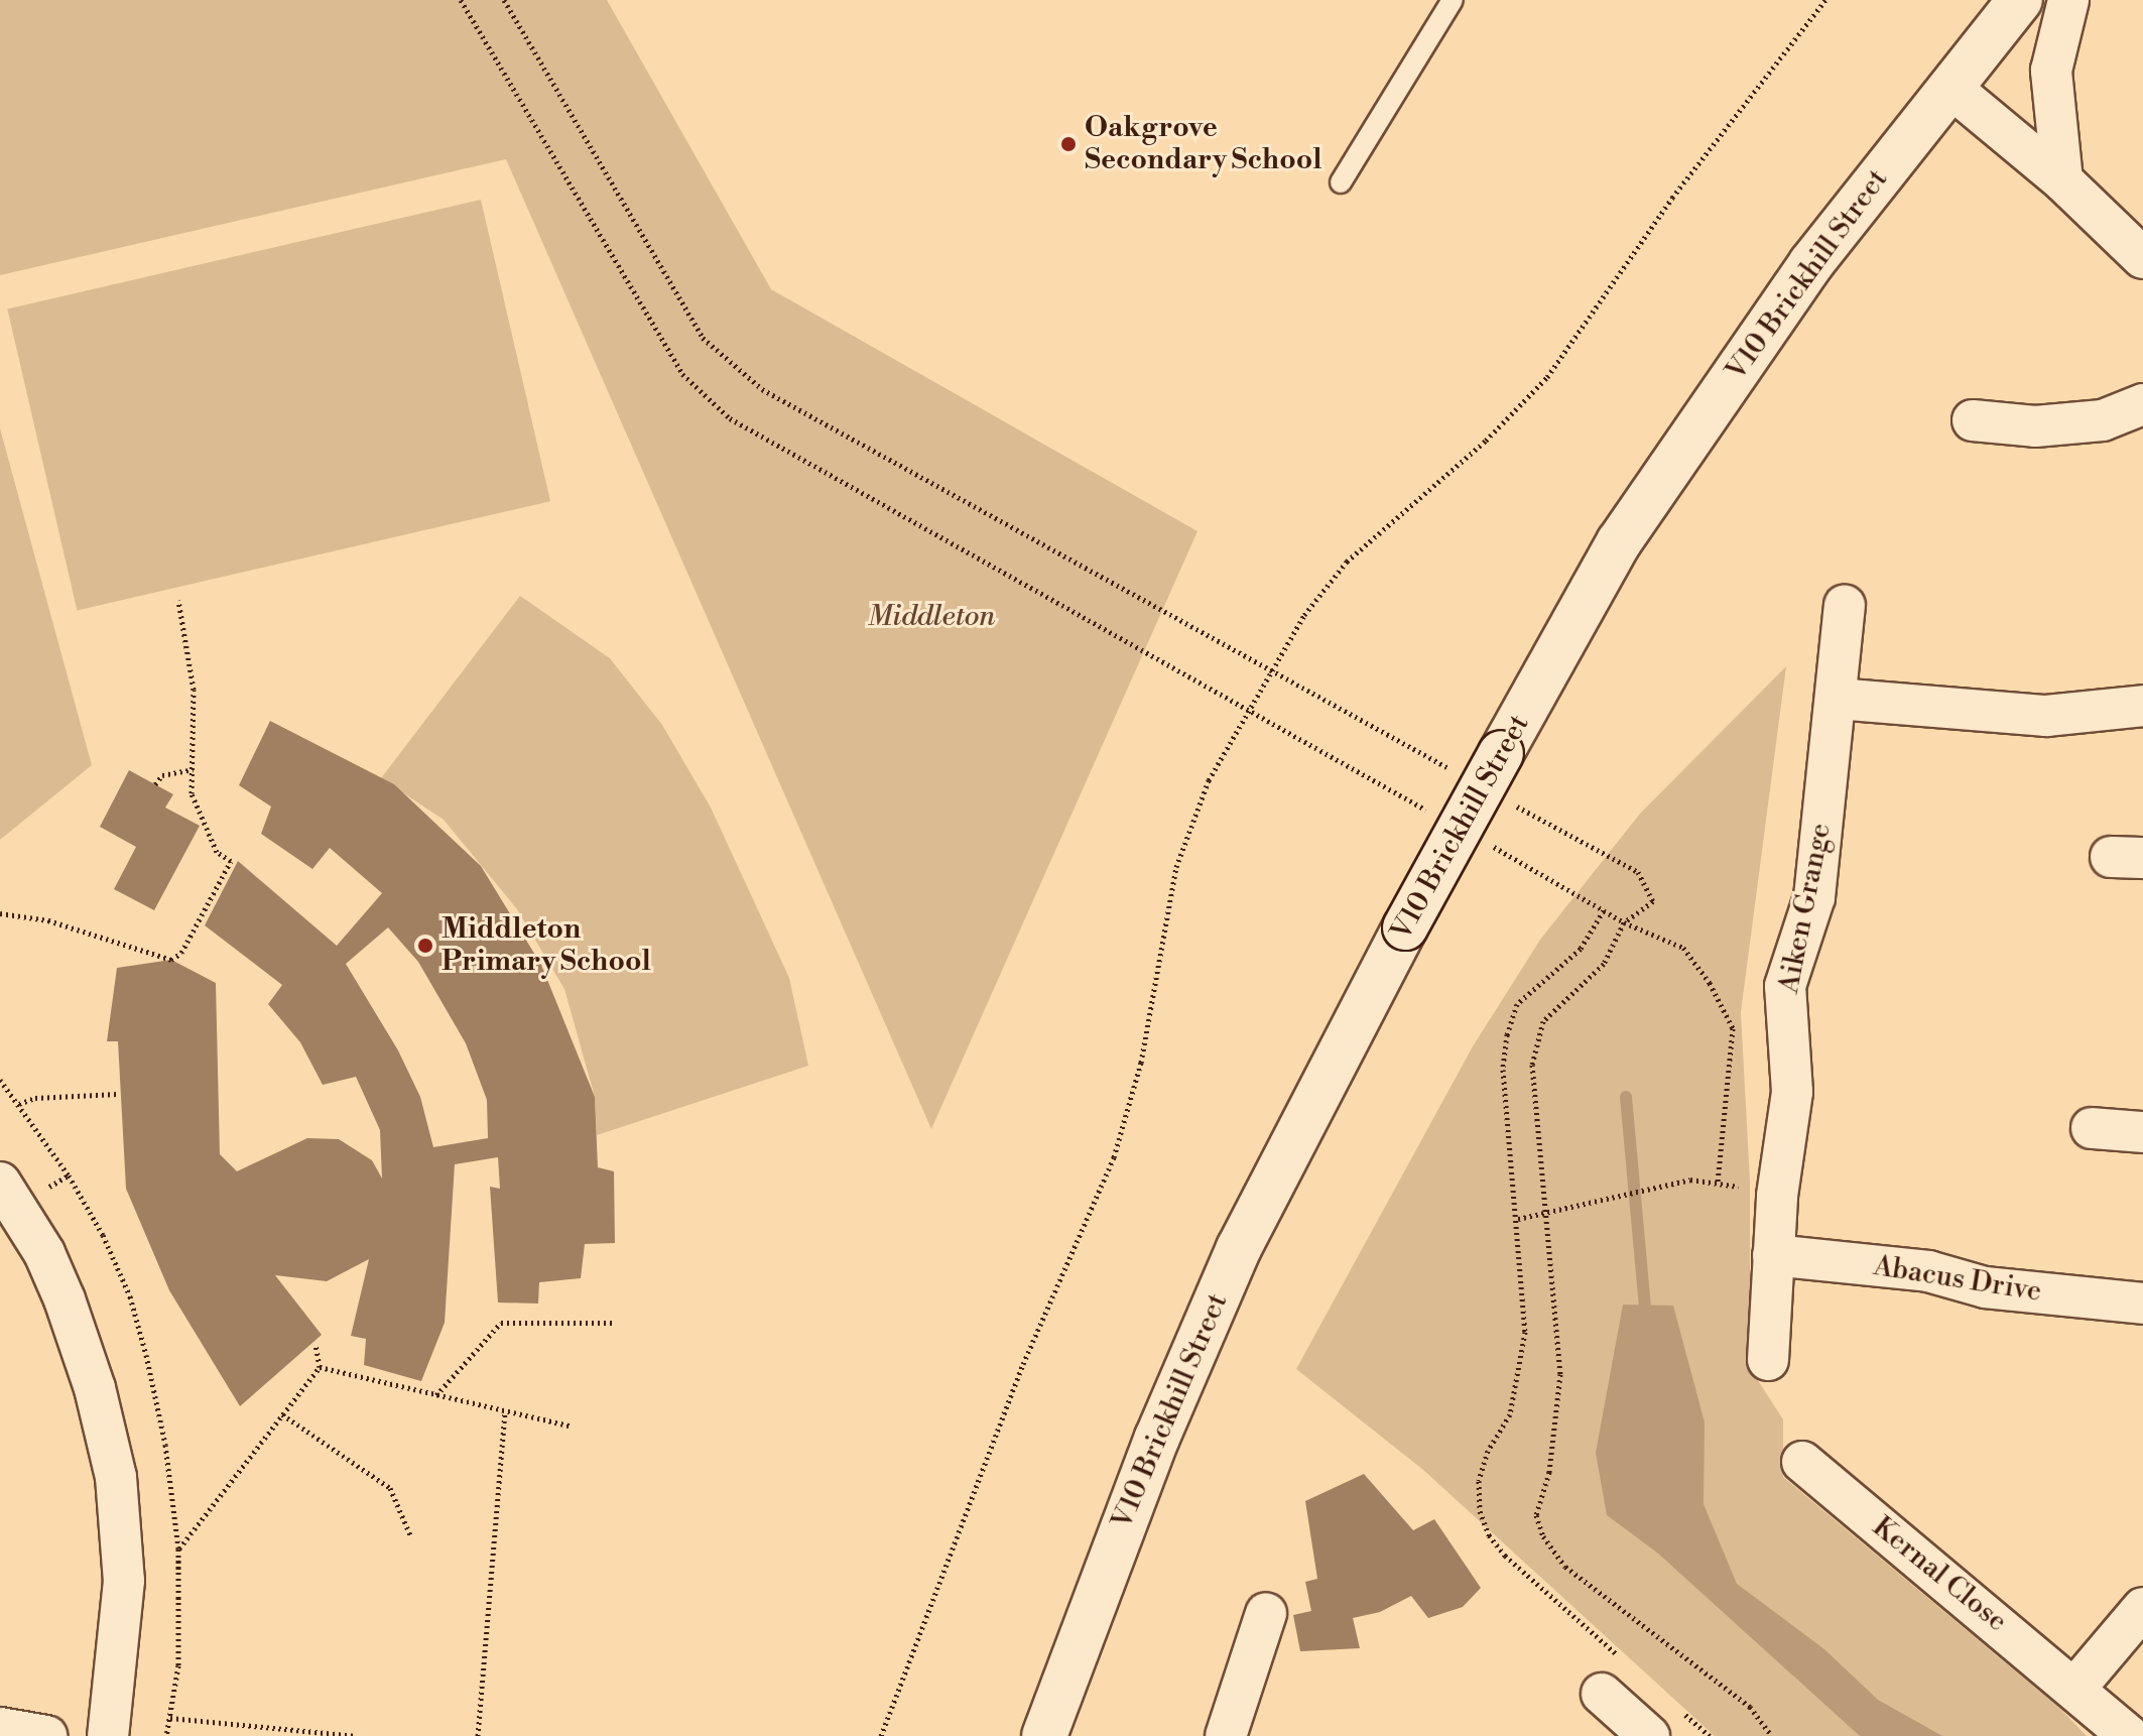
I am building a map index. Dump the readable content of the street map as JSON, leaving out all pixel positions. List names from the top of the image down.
{
  "streets": {
    "street": [
      "V10 Brickhill Street",
      "Aiken Grange",
      "Abacus Drive",
      "Kernal Close"
    ]
  },
  "crossings": [
    ["Aiken Grange", "Abacus Drive"]
  ],
  "parks": ["Middleton"],
  "places": ["Oakgrove Secondary School", "Middleton Primary School"]
}
